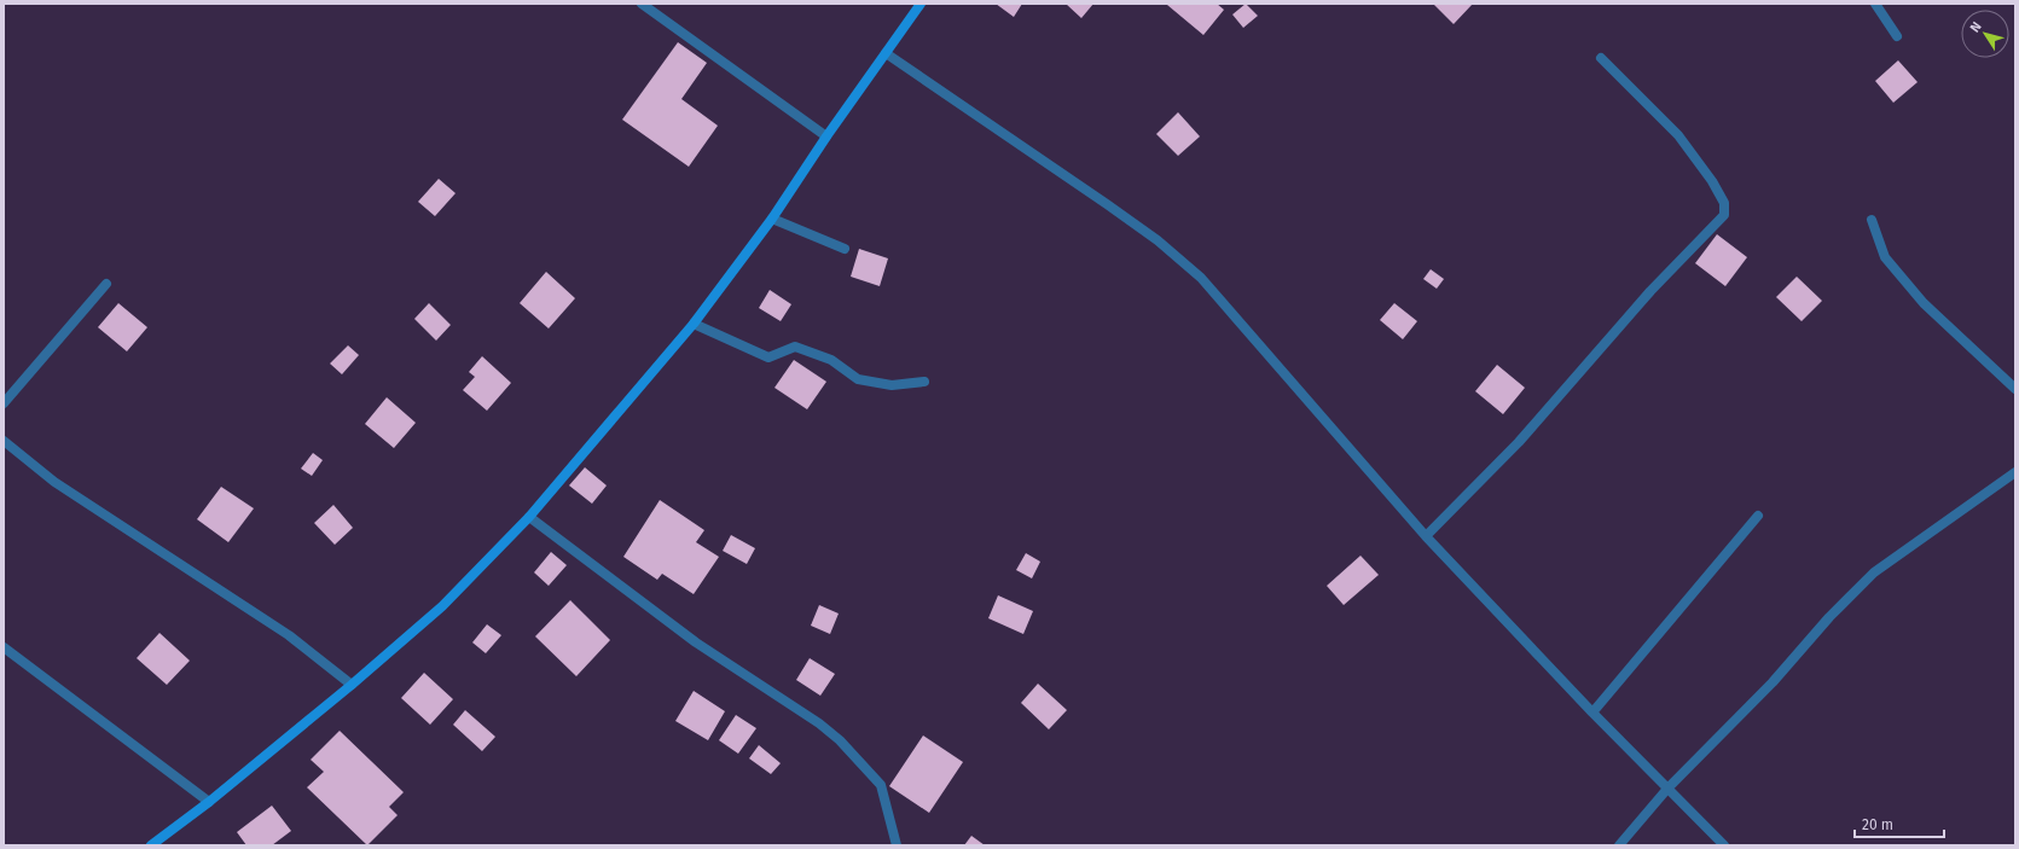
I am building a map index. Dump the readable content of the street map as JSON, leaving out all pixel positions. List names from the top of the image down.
{
  "scale_bar": "20 m",
  "north": "top left"
}
